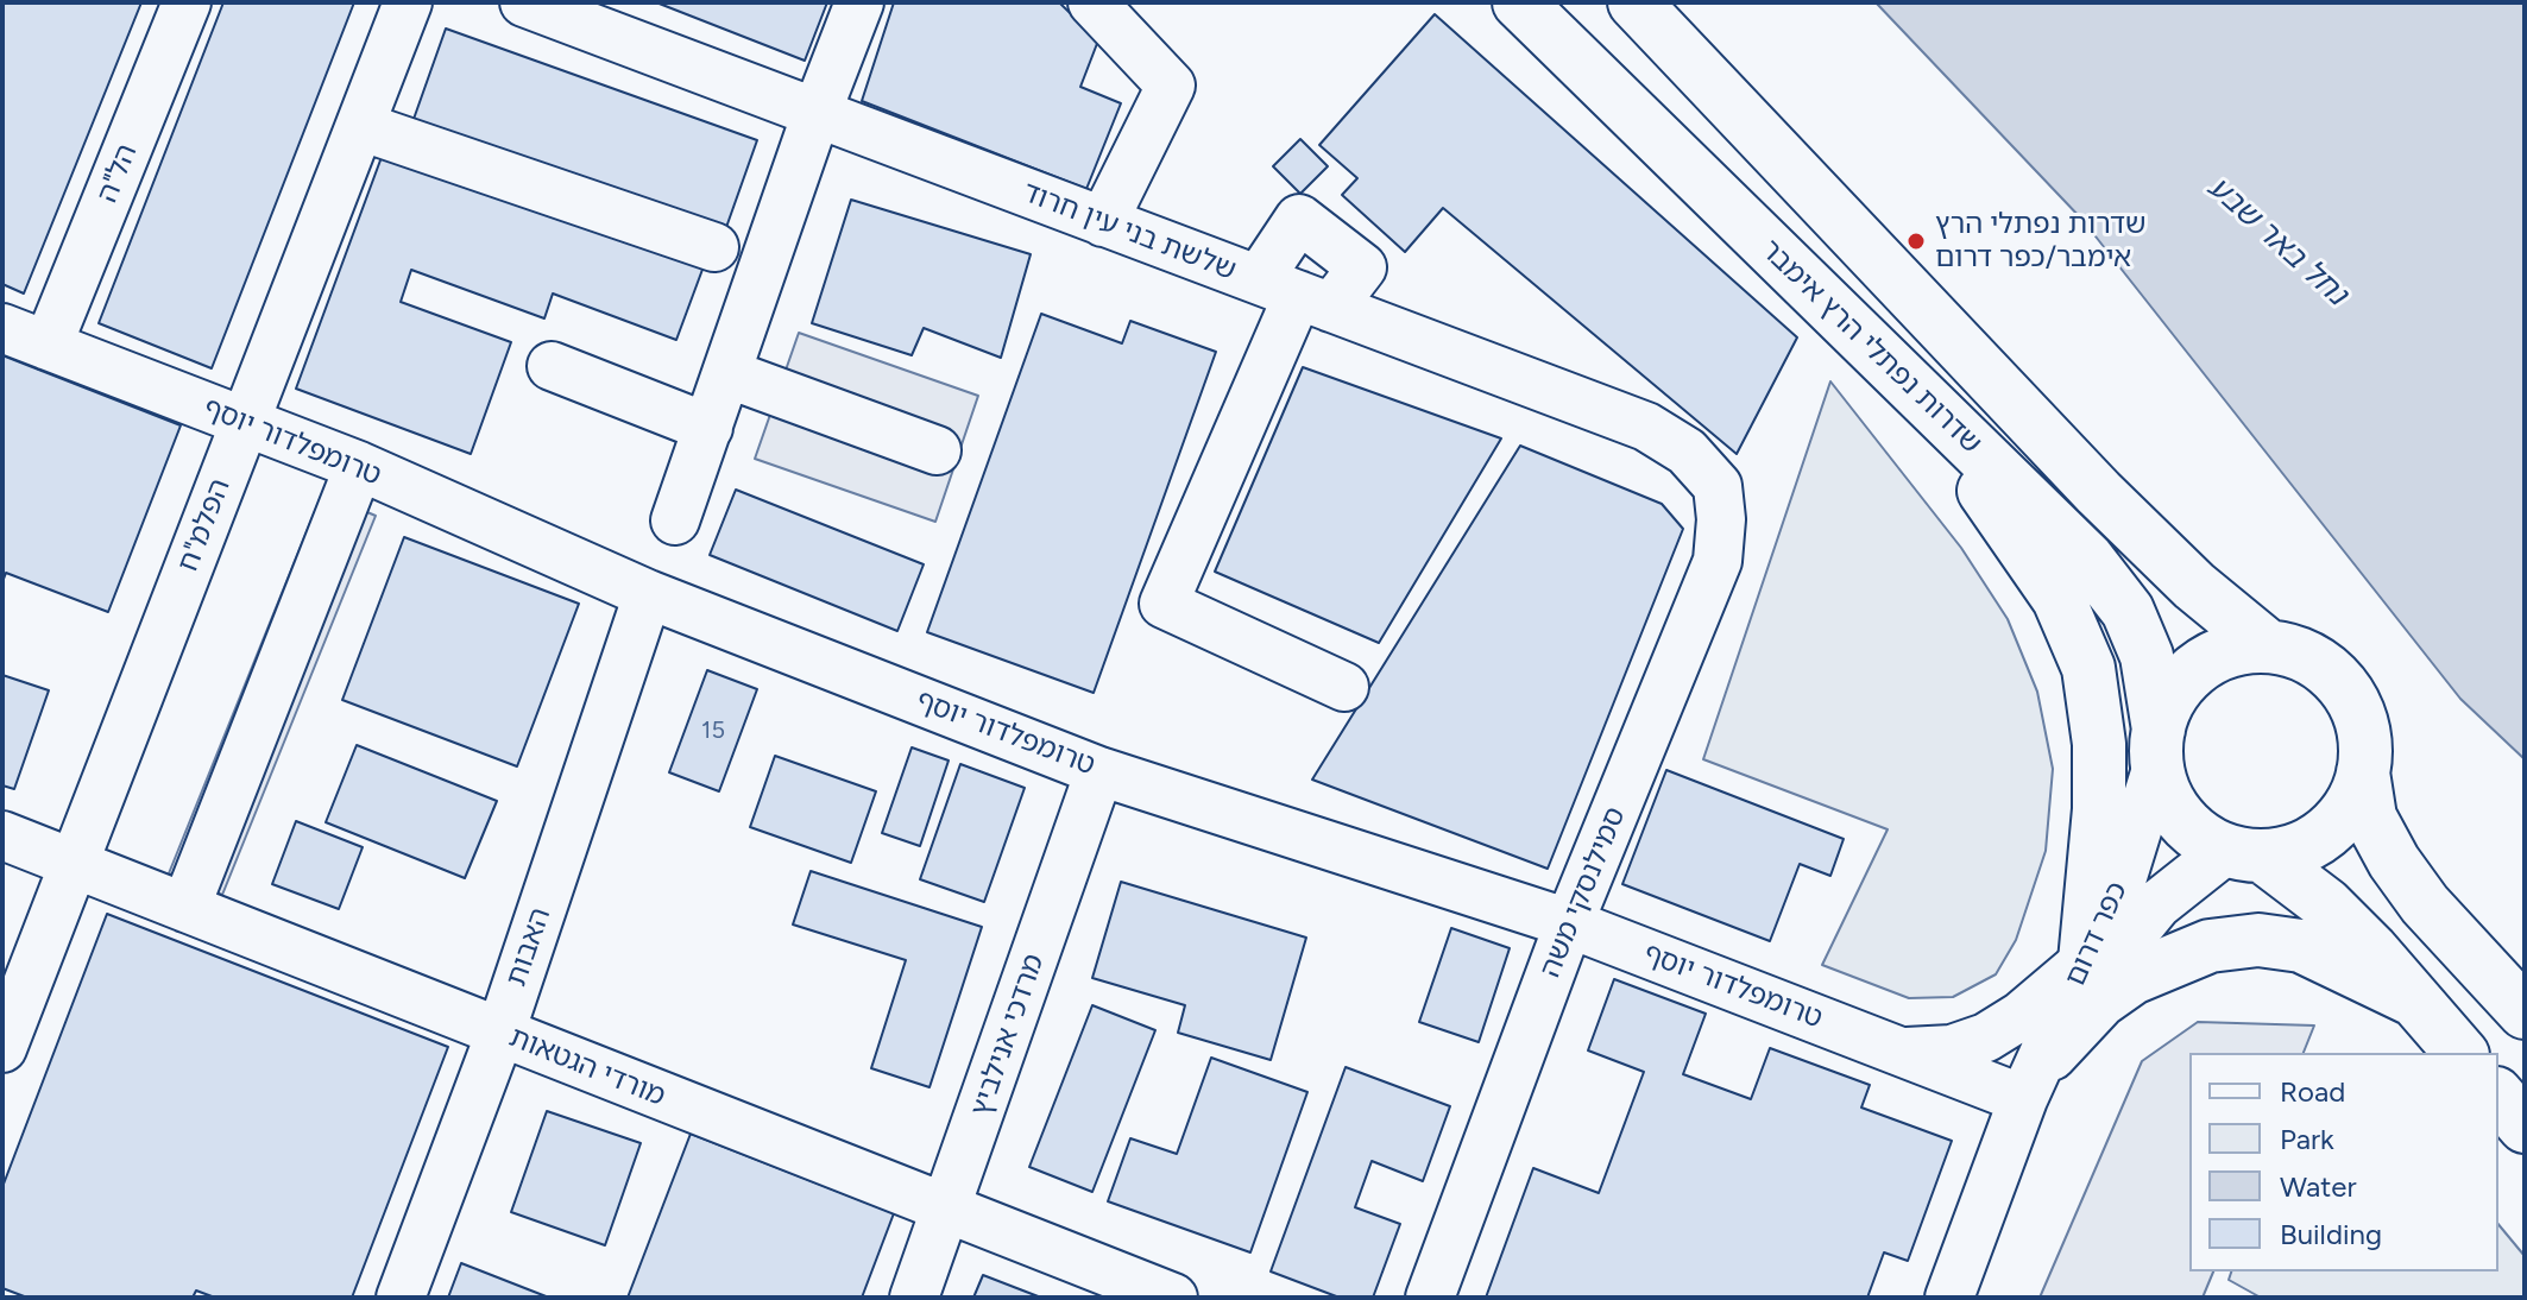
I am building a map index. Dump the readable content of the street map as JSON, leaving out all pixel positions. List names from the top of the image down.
{
  "streets": {
    "main road": ["שדרות נפתלי הרץ אימבר"],
    "street": [
      "הל\"ה",
      "שלשת בני עין חרוד",
      "טרומפלדור יוסף",
      "הפלמ\"ח",
      "סמילנסקי משה",
      "כפר דרום",
      "האבות",
      "מרדכי אנילביץ",
      "מורדי הגטאות"
    ]
  },
  "crossings": [
    ["הל\"ה", "טרומפלדור יוסף"],
    ["שלשת בני עין חרוד", "סמילנסקי משה"],
    ["שדרות נפתלי הרץ אימבר", "כפר דרום"],
    ["טרומפלדור יוסף", "הפלמ\"ח"],
    ["טרומפלדור יוסף", "סמילנסקי משה"],
    ["טרומפלדור יוסף", "כפר דרום"],
    ["טרומפלדור יוסף", "האבות"],
    ["טרומפלדור יוסף", "מרדכי אנילביץ"],
    ["הפלמ\"ח", "מורדי הגטאות"],
    ["האבות", "מורדי הגטאות"],
    ["מרדכי אנילביץ", "מורדי הגטאות"]
  ],
  "water": ["נחל באר שבע"],
  "places": ["שדרות נפתלי הרץ אימבר/כפר דרום"],
  "house_numbers": ["15"],
  "legend": [
    "Road",
    "Park",
    "Water",
    "Building"
  ]
}
